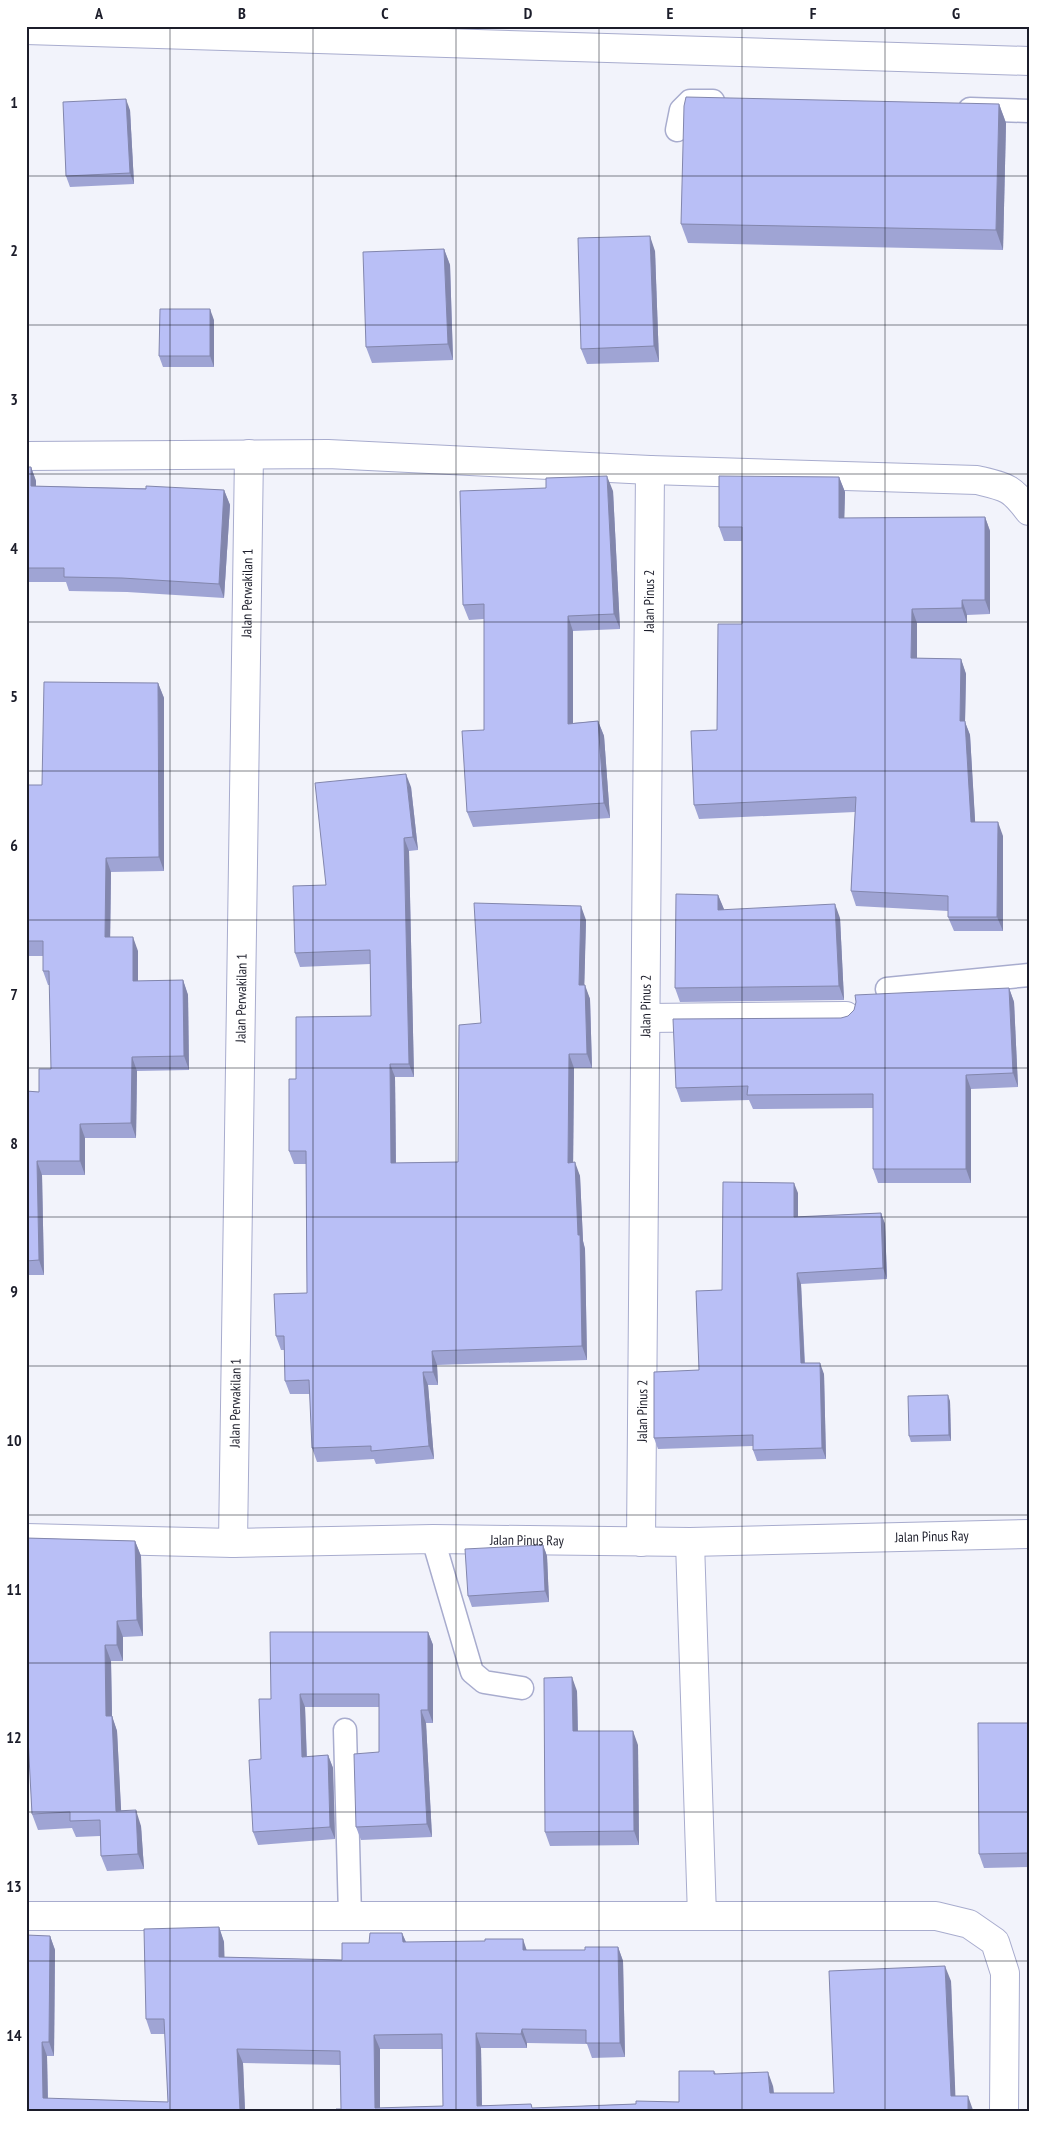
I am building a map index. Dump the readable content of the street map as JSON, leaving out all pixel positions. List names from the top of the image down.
{
  "streets": {
    "street": ["Jalan Perwakilan 1", "Jalan Pinus 2", "Jalan Pinus Ray"]
  },
  "crossings": [
    ["Jalan Perwakilan 1", "Jalan Pinus Ray"],
    ["Jalan Pinus 2", "Jalan Pinus Ray"]
  ],
  "grid": {
    "columns": [
      "A",
      "B",
      "C",
      "D",
      "E",
      "F",
      "G"
    ],
    "rows": [
      "1",
      "2",
      "3",
      "4",
      "5",
      "6",
      "7",
      "8",
      "9",
      "10",
      "11",
      "12",
      "13",
      "14"
    ]
  }
}
